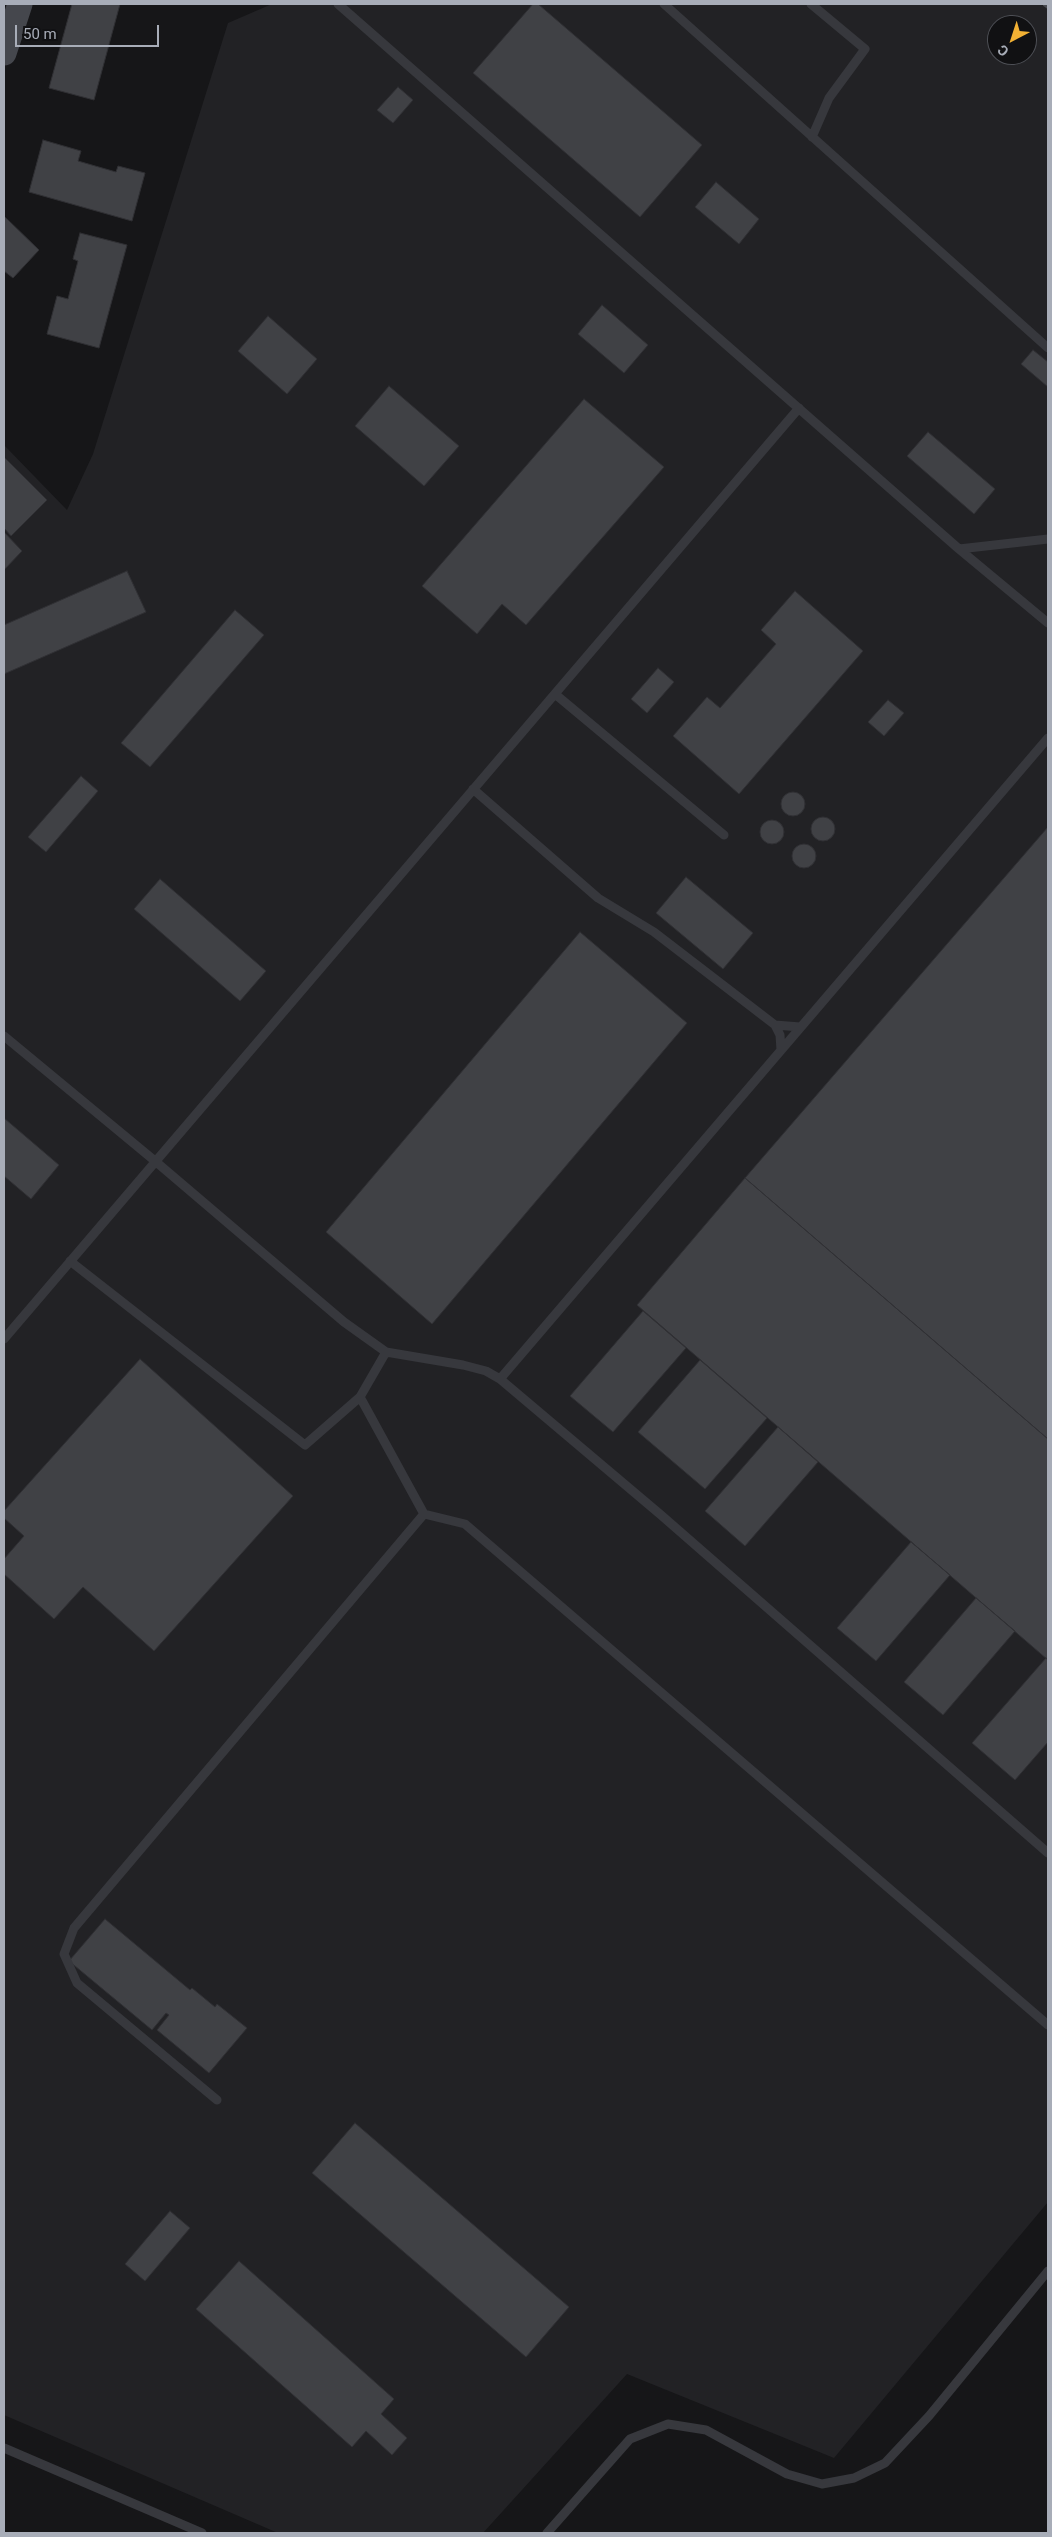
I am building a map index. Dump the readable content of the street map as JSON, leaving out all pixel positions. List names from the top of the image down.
{
  "scale_bar": "50 m",
  "north": "bottom left"
}
